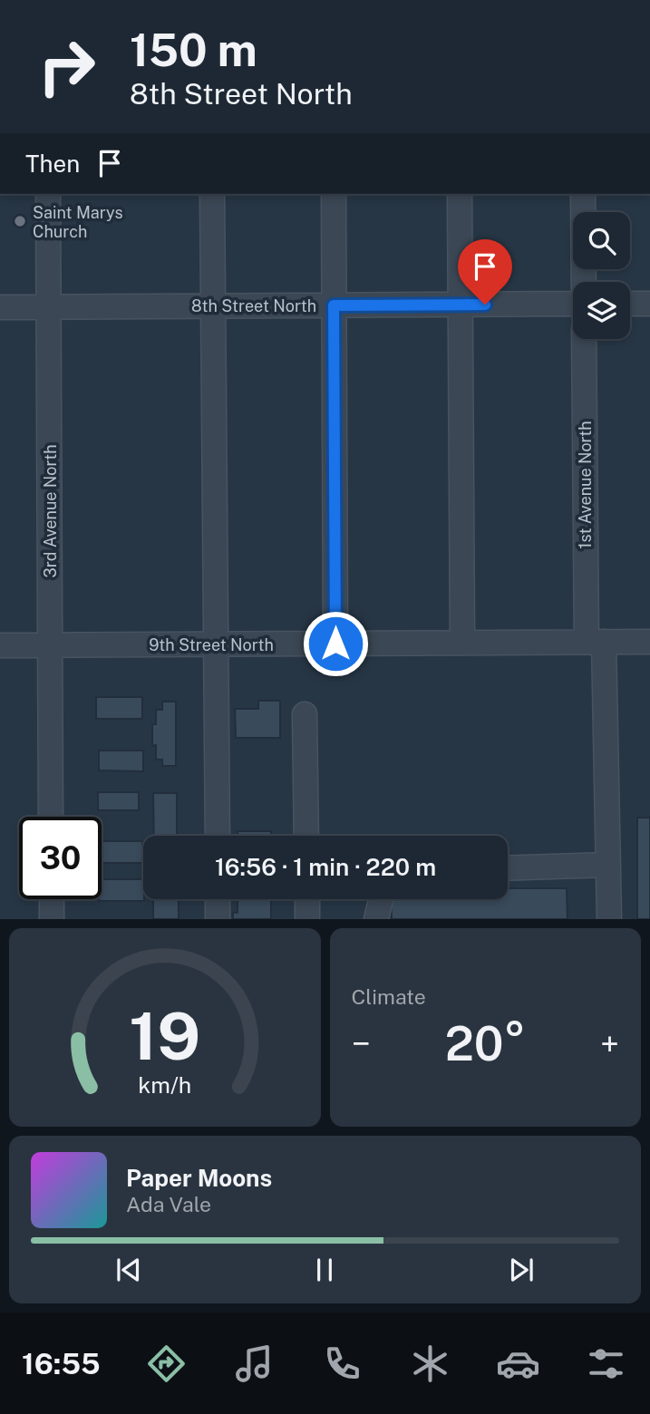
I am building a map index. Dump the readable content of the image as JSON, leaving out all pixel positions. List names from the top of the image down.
{
  "streets": {
    "street": [
      "8th Street North",
      "1st Avenue North",
      "3rd Avenue North",
      "9th Street North"
    ]
  },
  "crossings": [
    ["8th Street North", "3rd Avenue North"],
    ["1st Avenue North", "9th Street North"],
    ["3rd Avenue North", "9th Street North"]
  ],
  "places": ["Saint Marys Church"],
  "page": {
    "turn": ["150 m", "8th Street North"],
    "then": "Then",
    "limit": "30",
    "trip": "16:56 · 1 min · 220 m",
    "tile": "Climate",
    "heat": ["−", "20°", "+"],
    "song": ["Paper Moons", "Ada Vale"],
    "tabs": "16:55",
    "gauge": ["19", "km/h"]
  }
}
